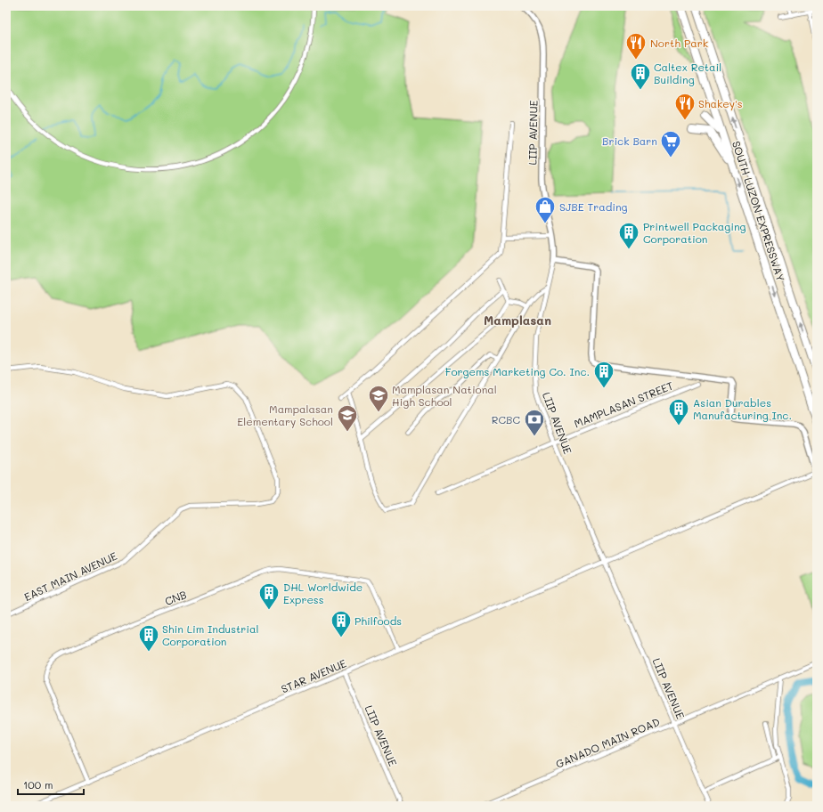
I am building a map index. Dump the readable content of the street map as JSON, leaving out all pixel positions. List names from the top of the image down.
{
  "streets": {
    "highway": ["SOUTH LUZON EXPRESSWAY"],
    "street": [
      "LIIP AVENUE",
      "MAMPLASAN STREET",
      "EAST MAIN AVENUE",
      "CNB",
      "STAR AVENUE",
      "GANADO MAIN ROAD"
    ]
  },
  "crossings": [
    ["LIIP AVENUE", "MAMPLASAN STREET"],
    ["LIIP AVENUE", "STAR AVENUE"],
    ["LIIP AVENUE", "GANADO MAIN ROAD"],
    ["CNB", "STAR AVENUE"]
  ],
  "districts": ["Mamplasan"],
  "places": {
    "restaurant": ["North Park", "Shakey's"],
    "building": [
      "Caltex Retail Building",
      "Printwell Packaging Corporation",
      "Forgems Marketing Co. Inc.",
      "Asian Durables Manufacturing Inc.",
      "DHL Worldwide Express",
      "Philfoods",
      "Shin Lim Industrial Corporation"
    ],
    "supermarket": ["Brick Barn"],
    "shop": ["SJBE Trading"],
    "school or university": ["Mamplasan National High School", "Mampalasan Elementary School"],
    "bank": ["RCBC"]
  },
  "scale_bar": "100 m"
}
